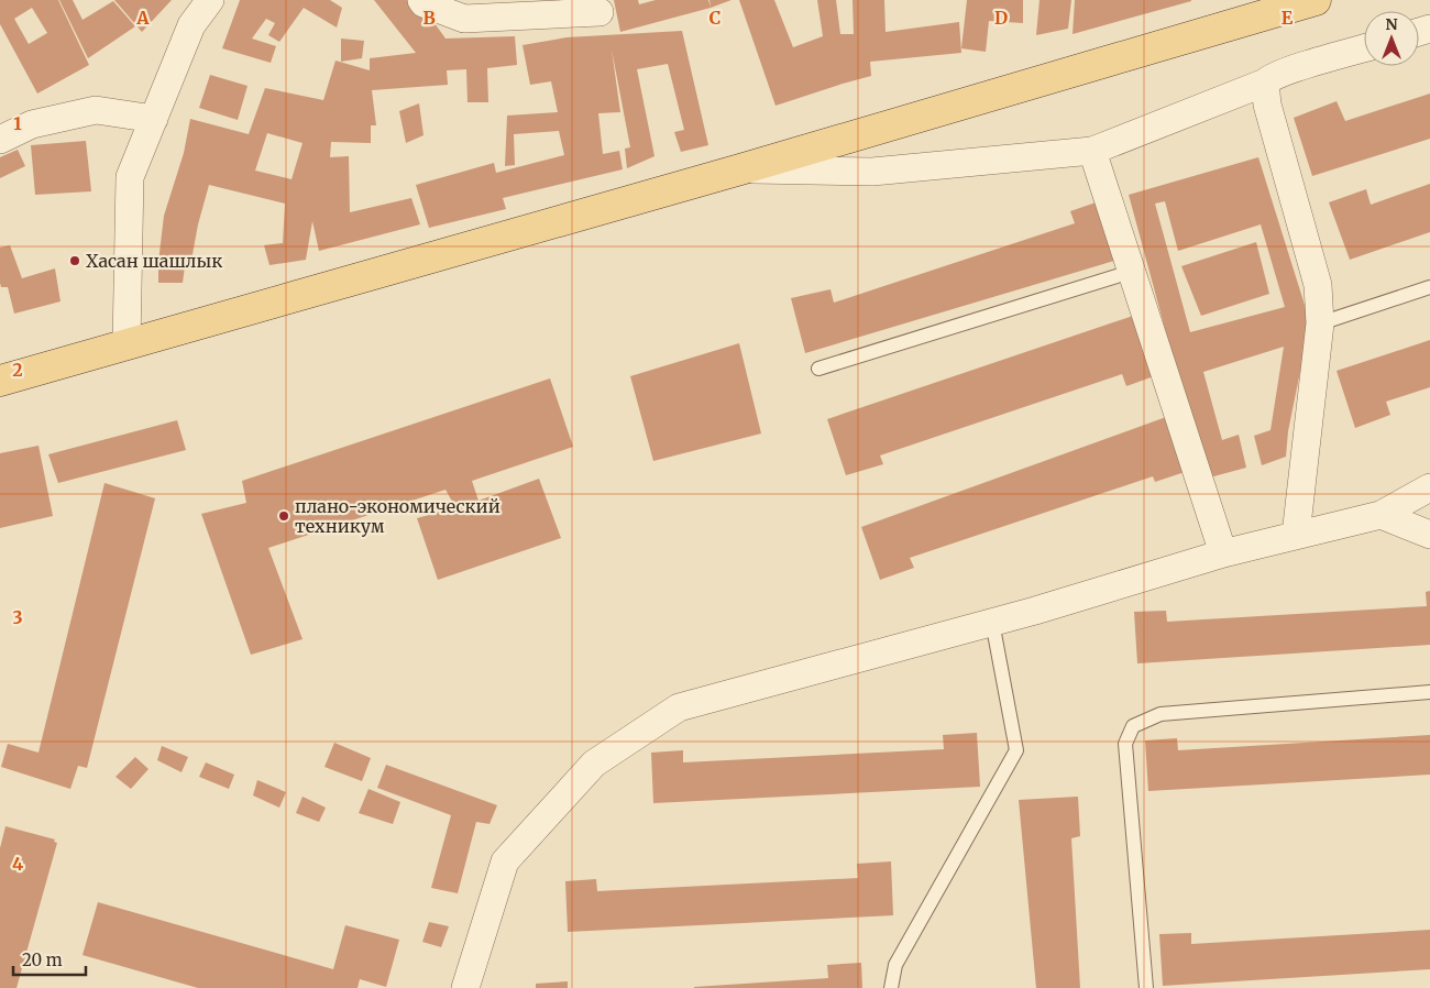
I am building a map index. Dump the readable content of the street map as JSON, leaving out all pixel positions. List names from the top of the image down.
{
  "places": ["Хасан шашлык", "плано-экономический техникум"],
  "scale_bar": "20 m",
  "north": "top",
  "grid": {
    "columns": [
      "A",
      "B",
      "C",
      "D",
      "E"
    ],
    "rows": [
      "1",
      "2",
      "3",
      "4"
    ]
  }
}
